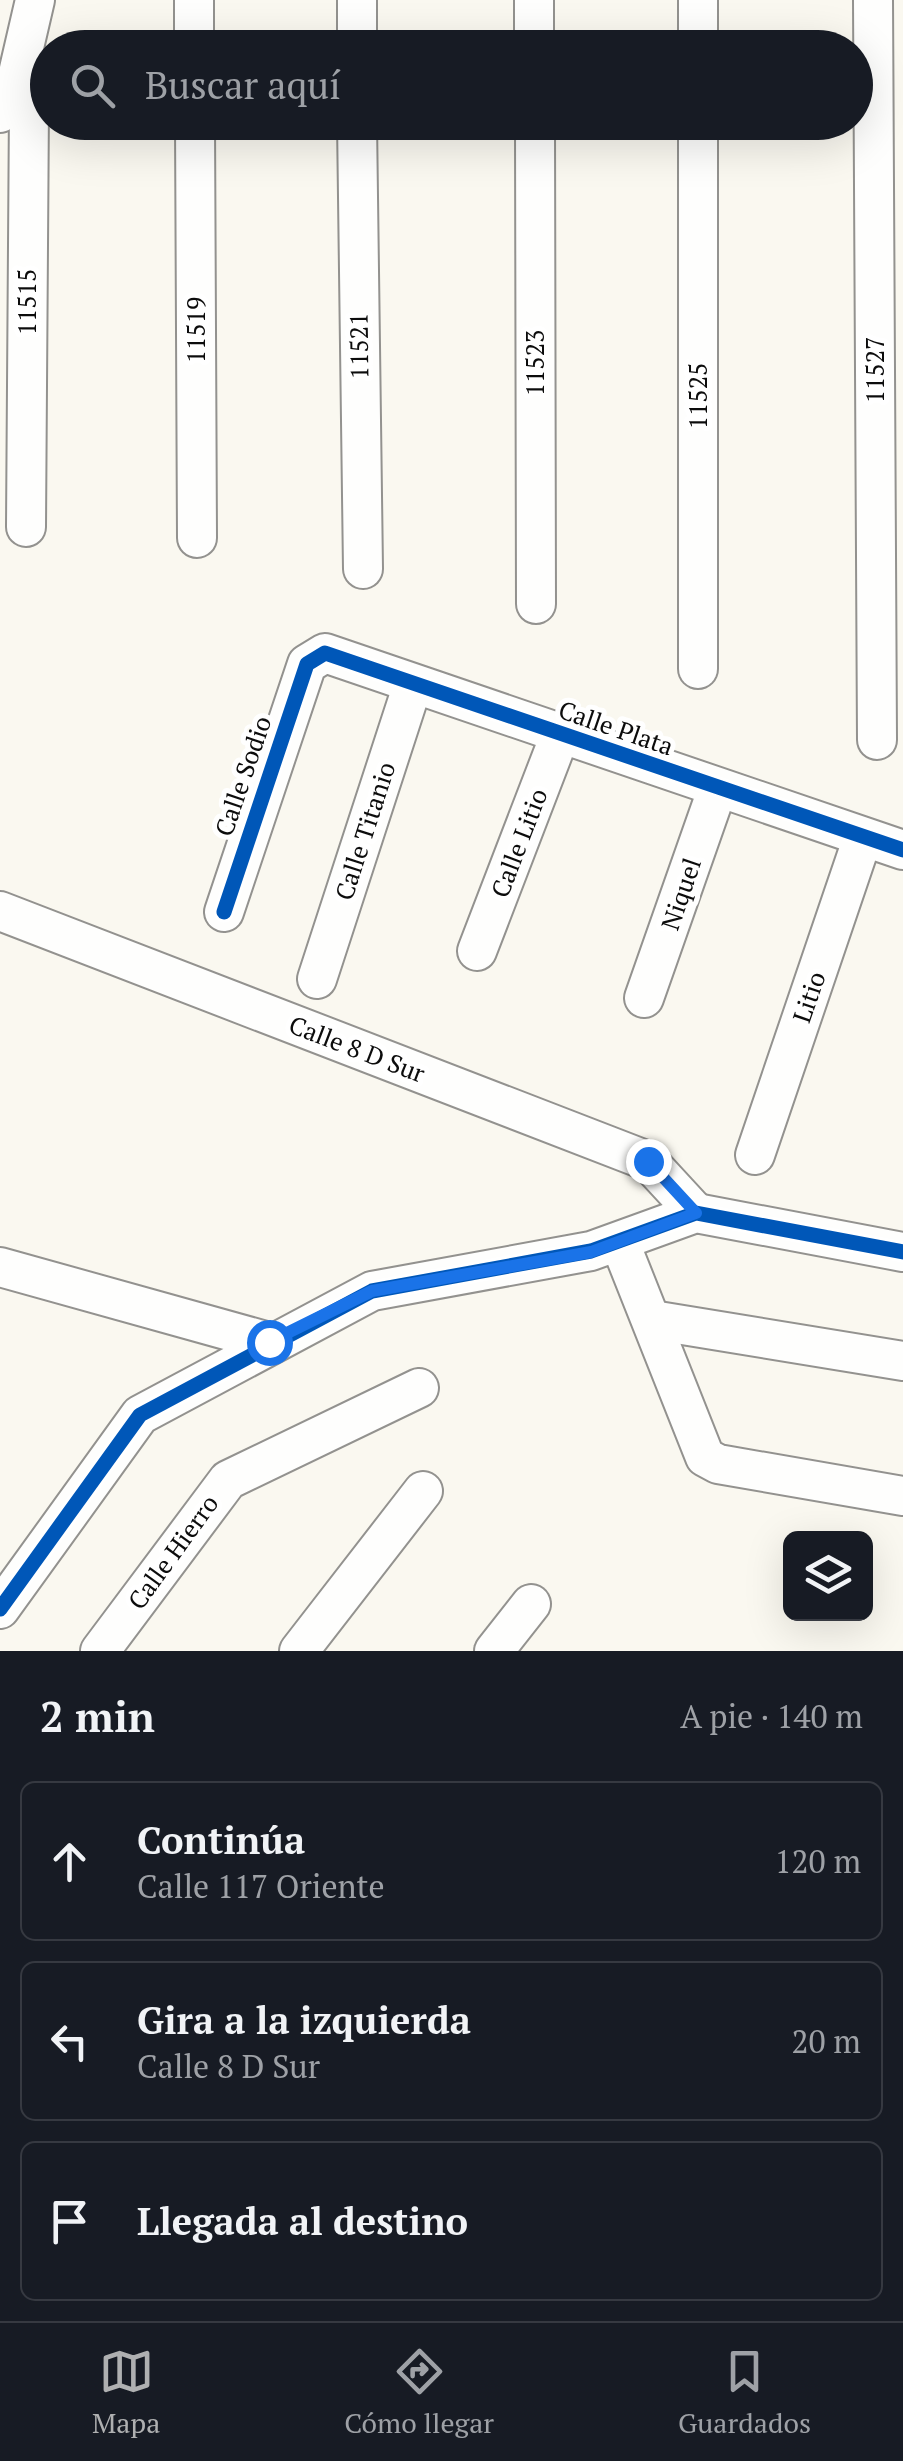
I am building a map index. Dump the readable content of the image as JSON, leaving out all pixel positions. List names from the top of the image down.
{
  "streets": {
    "street": [
      "11515",
      "11519",
      "11521",
      "11523",
      "11527",
      "11525",
      "Calle Plata",
      "Calle Sodio",
      "Calle Titanio",
      "Calle Litio",
      "Niquel",
      "Litio",
      "Calle 8 D Sur",
      "Calle Hierro"
    ]
  },
  "crossings": [
    ["Calle Plata", "Calle Sodio"],
    ["Calle Plata", "Calle Titanio"],
    ["Calle Plata", "Calle Litio"],
    ["Calle Plata", "Niquel"],
    ["Calle Plata", "Litio"]
  ],
  "page": {
    "search": "Buscar aquí",
    "heading": ["2 min", "A pie · 140 m"],
    "list": [
      ["Continúa", "Calle 117 Oriente", "120 m"],
      ["Gira a la izquierda", "Calle 8 D Sur", "20 m"],
      "Llegada al destino"
    ],
    "nav": ["Mapa", "Cómo llegar", "Guardados"]
  }
}
